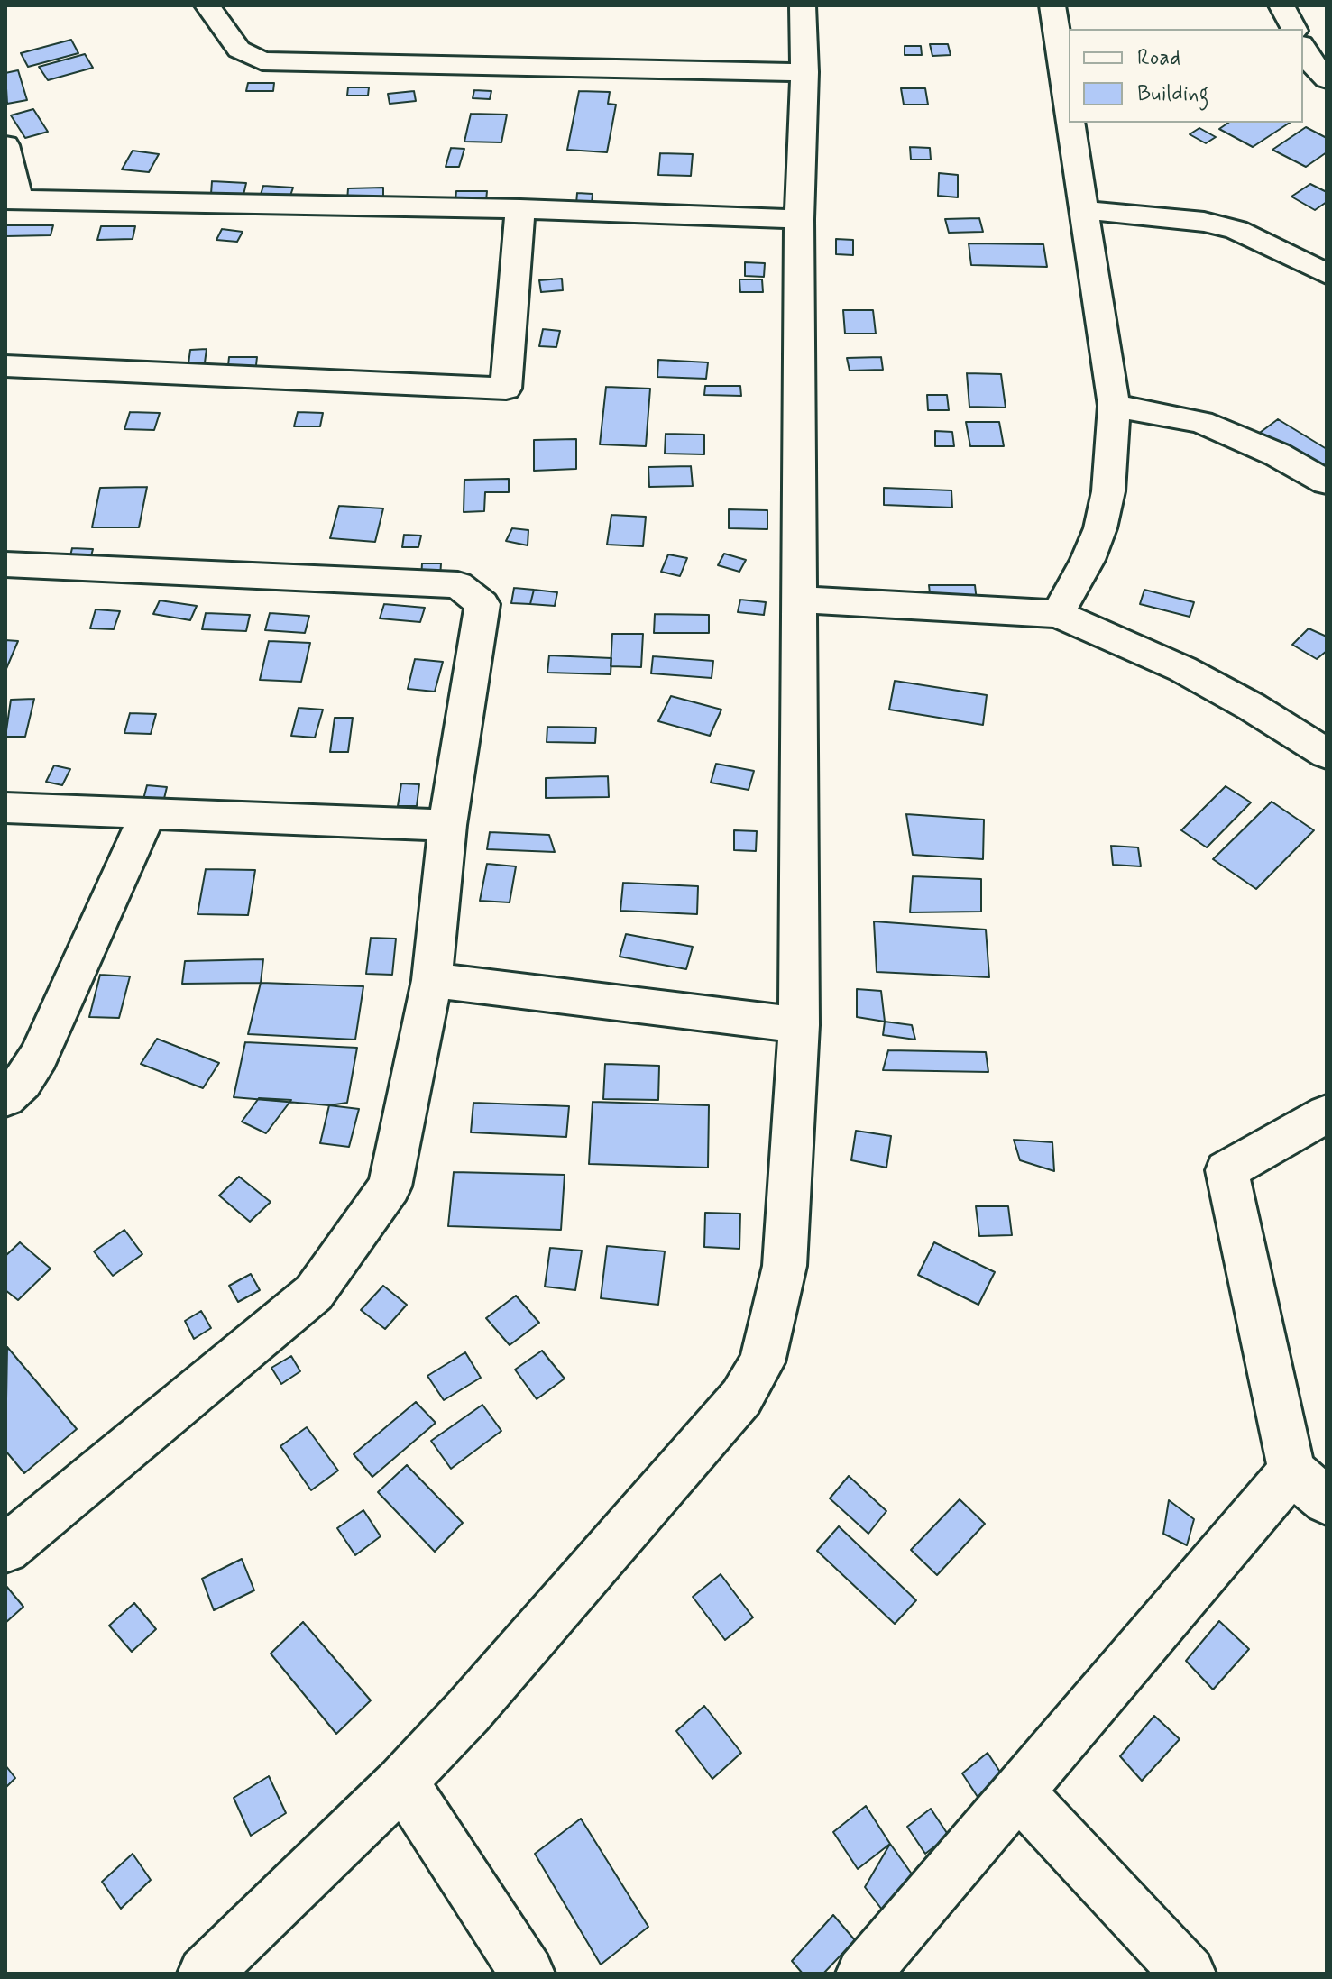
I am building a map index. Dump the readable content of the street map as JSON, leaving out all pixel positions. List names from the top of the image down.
{
  "legend": ["Road", "Building"]
}
